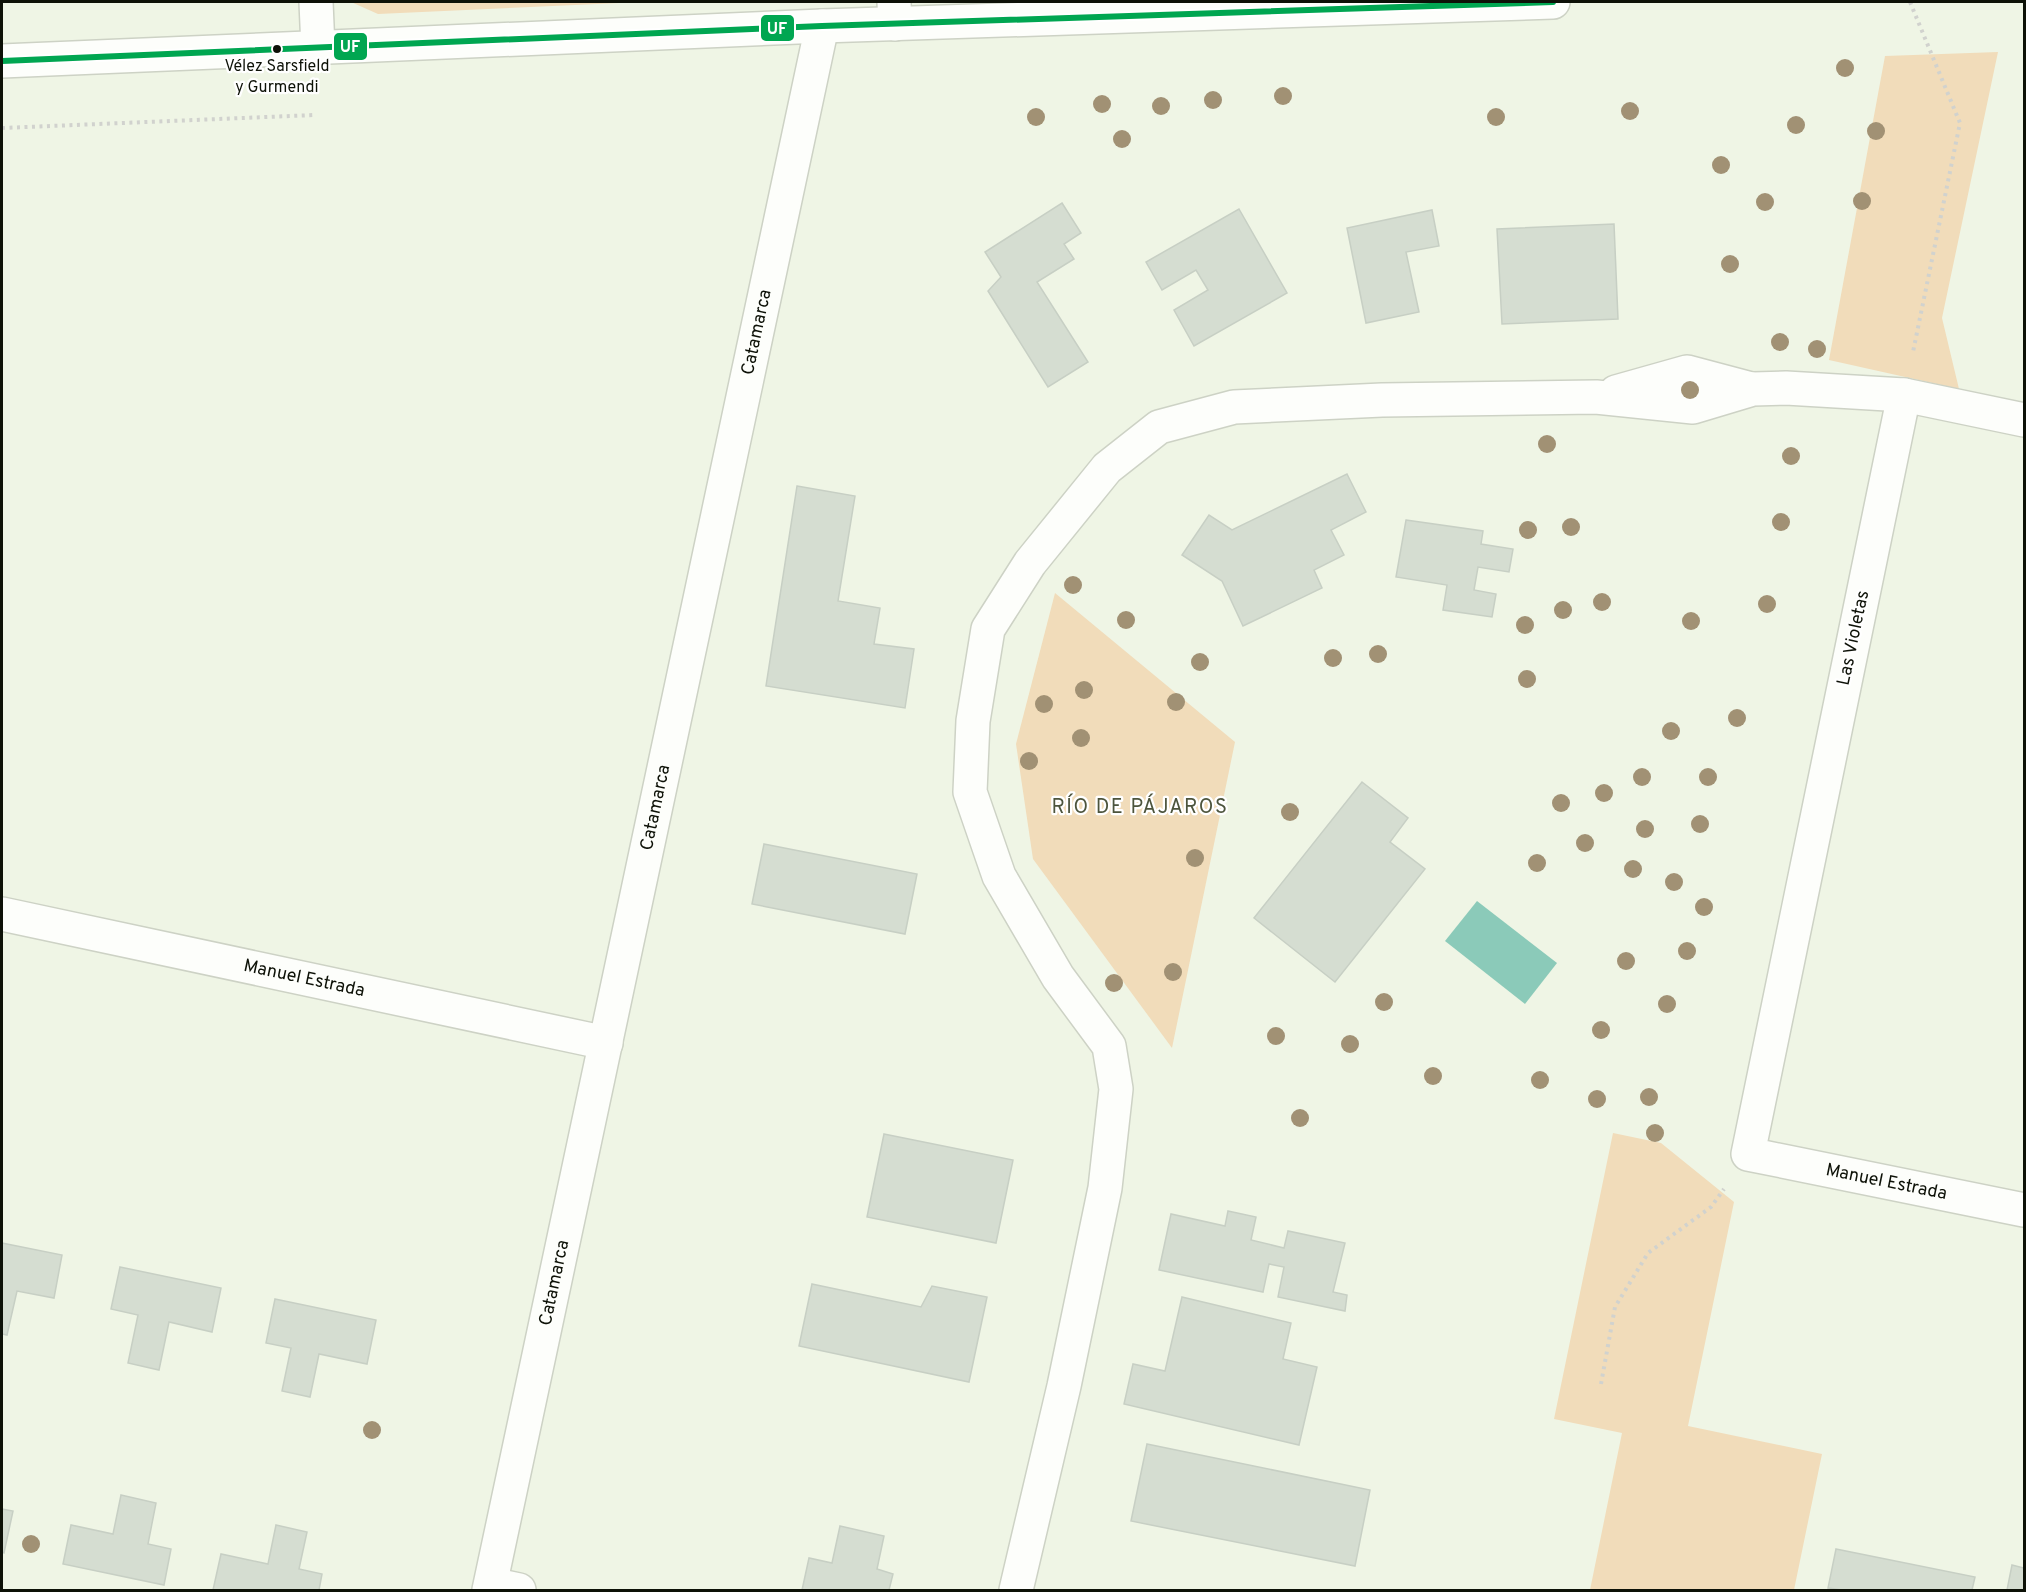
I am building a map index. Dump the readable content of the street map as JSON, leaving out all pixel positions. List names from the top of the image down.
{
  "streets": {
    "street": ["Catamarca", "Las Violetas", "Manuel Estrada"]
  },
  "crossings": [
    ["Catamarca", "Manuel Estrada"],
    ["Las Violetas", "Manuel Estrada"]
  ],
  "districts": ["RÍO DE PÁJAROS"],
  "places": ["Vélez Sarsfield y Gurmendi"],
  "lines": ["transit line UF"]
}
